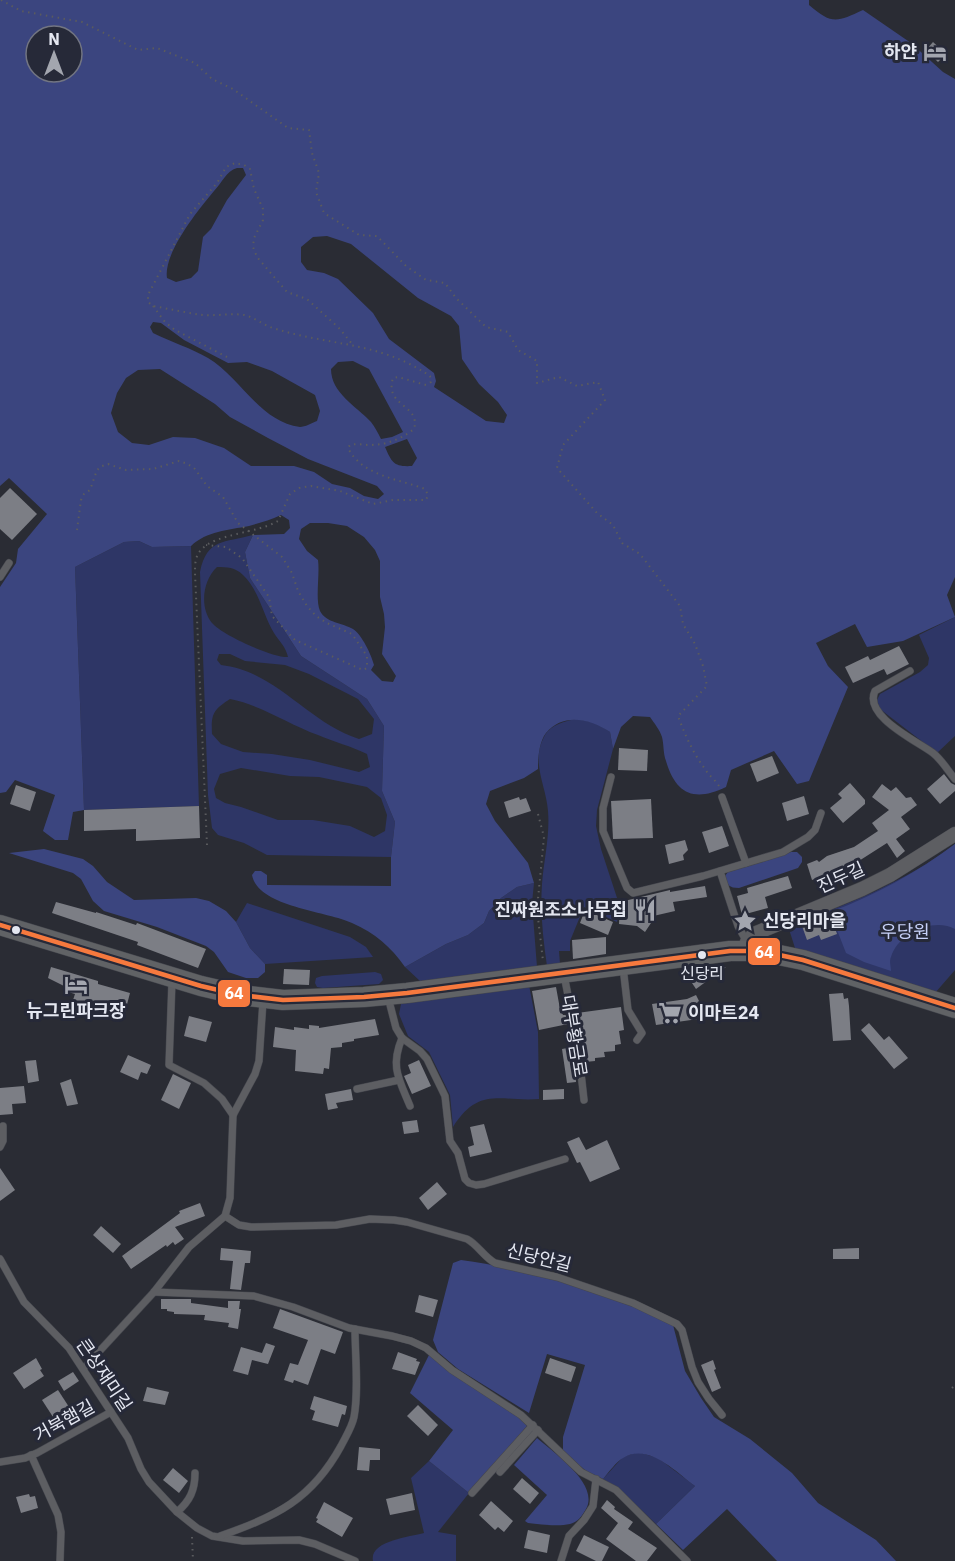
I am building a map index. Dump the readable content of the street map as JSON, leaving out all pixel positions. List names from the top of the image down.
{
  "streets": {
    "main road": ["대부황금로"],
    "street": ["진두길"],
    "lane": ["신당안길", "큰상재미길", "거북햄길"]
  },
  "crossings": [
    ["진두길", "대부황금로"],
    ["큰상재미길", "거북햄길"]
  ],
  "parks": ["우당원"],
  "places": {
    "hotel": ["하얀", "뉴그린파크장"],
    "restaurant": ["진짜원조소나무집"],
    "place": ["신당리마을"],
    "other": ["신당리"],
    "supermarket": ["이마트24"]
  },
  "lines": ["transit line 64"],
  "north": "top"
}
